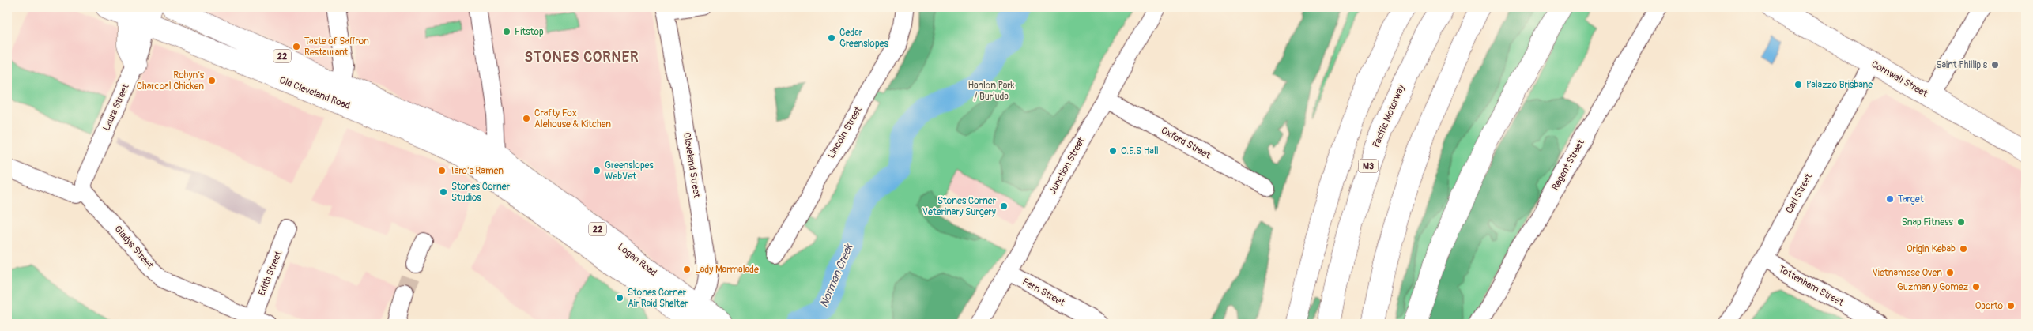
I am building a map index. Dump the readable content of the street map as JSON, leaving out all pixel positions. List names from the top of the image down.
{
  "streets": {
    "main road": [
      "22",
      "Cornwall Street",
      "Old Cleveland Road",
      "Pacific Motorway",
      "M3",
      "Logan Road"
    ],
    "street": [
      "Laura Street",
      "Lincoln Street",
      "Oxford Street",
      "Cleveland Street",
      "Regent Street",
      "Junction Street",
      "Carl Street",
      "Gladys Street",
      "Edith Street",
      "Tottenham Street",
      "Fern Street"
    ]
  },
  "crossings": [
    ["Cornwall Street", "Carl Street"],
    ["Old Cleveland Road", "Logan Road"],
    ["Laura Street", "Gladys Street"],
    ["Oxford Street", "Junction Street"],
    ["Cleveland Street", "Logan Road"],
    ["Junction Street", "Fern Street"],
    ["Carl Street", "Tottenham Street"],
    ["Gladys Street", "Edith Street"]
  ],
  "districts": ["STONES CORNER"],
  "water": ["Norman Creek"],
  "parks": ["Hanlon Park / Bur'uda"],
  "places": [
    "Fitstop",
    "Cedar Greenslopes",
    "Taste of Saffron Restaurant",
    "Saint Phillip's",
    "Robyn’s Charcoal Chicken",
    "Palazzo Brisbane",
    "Crafty Fox Alehouse & Kitchen",
    "O.E.S Hall",
    "Taro's Ramen",
    "Greenslopes WebVet",
    "Stones Corner Studios",
    "Target",
    "Stones Corner Veterinary Surgery",
    "Snap Fitness",
    "Origin Kebab",
    "Lady Marmalade",
    "Vietnamese Oven",
    "Guzman y Gomez",
    "Stones Corner Air Raid Shelter",
    "Oporto"
  ]
}
